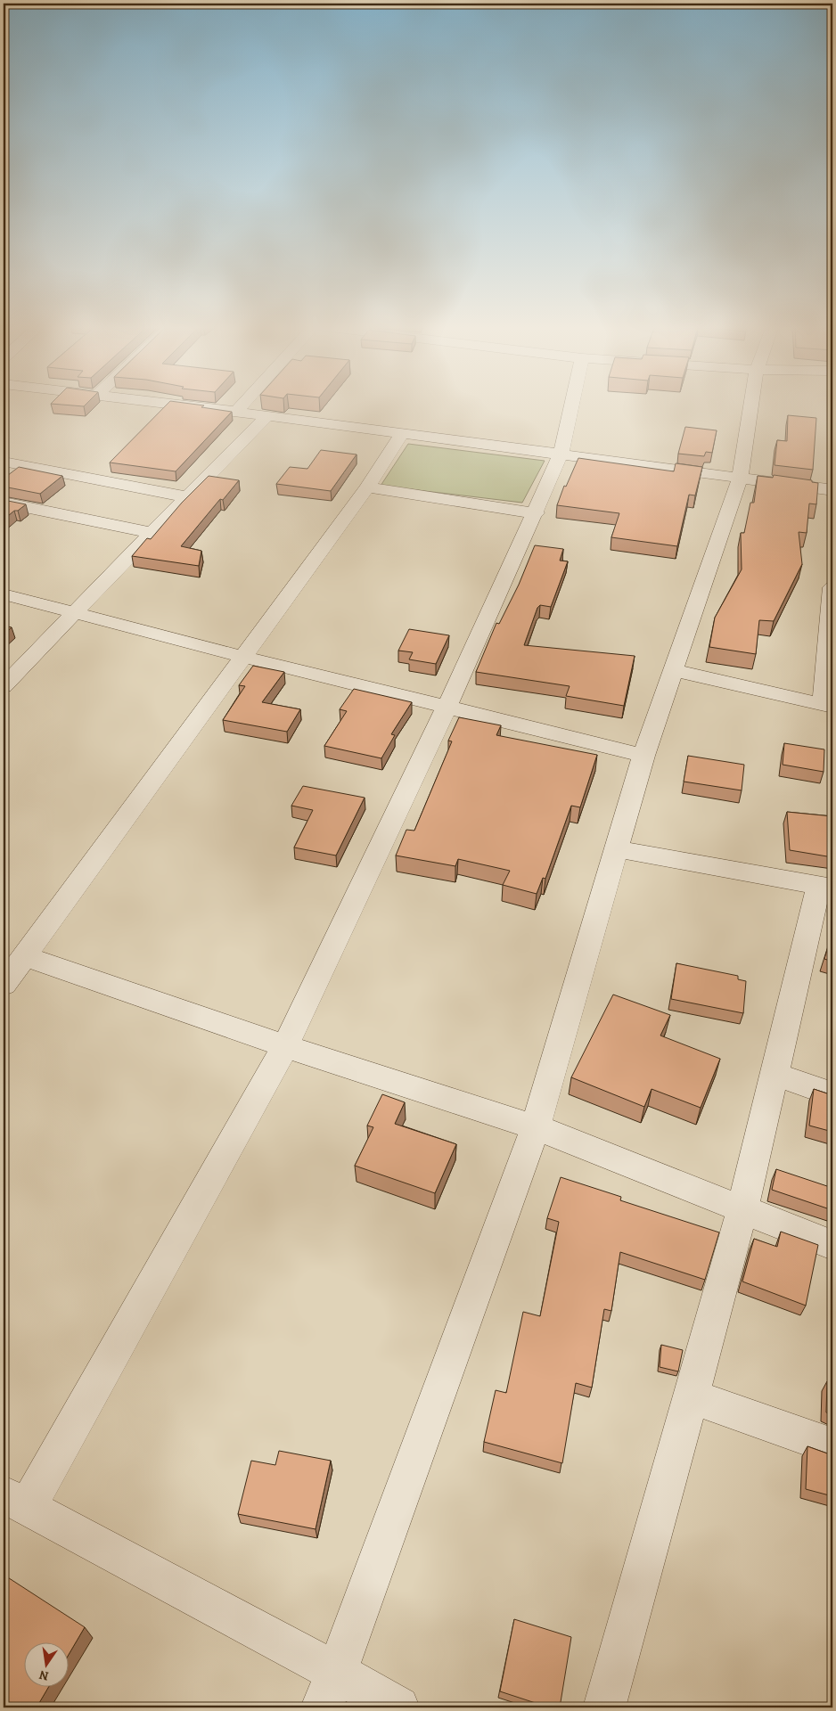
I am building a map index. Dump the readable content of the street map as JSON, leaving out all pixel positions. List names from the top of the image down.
{
  "north": "bottom"
}
